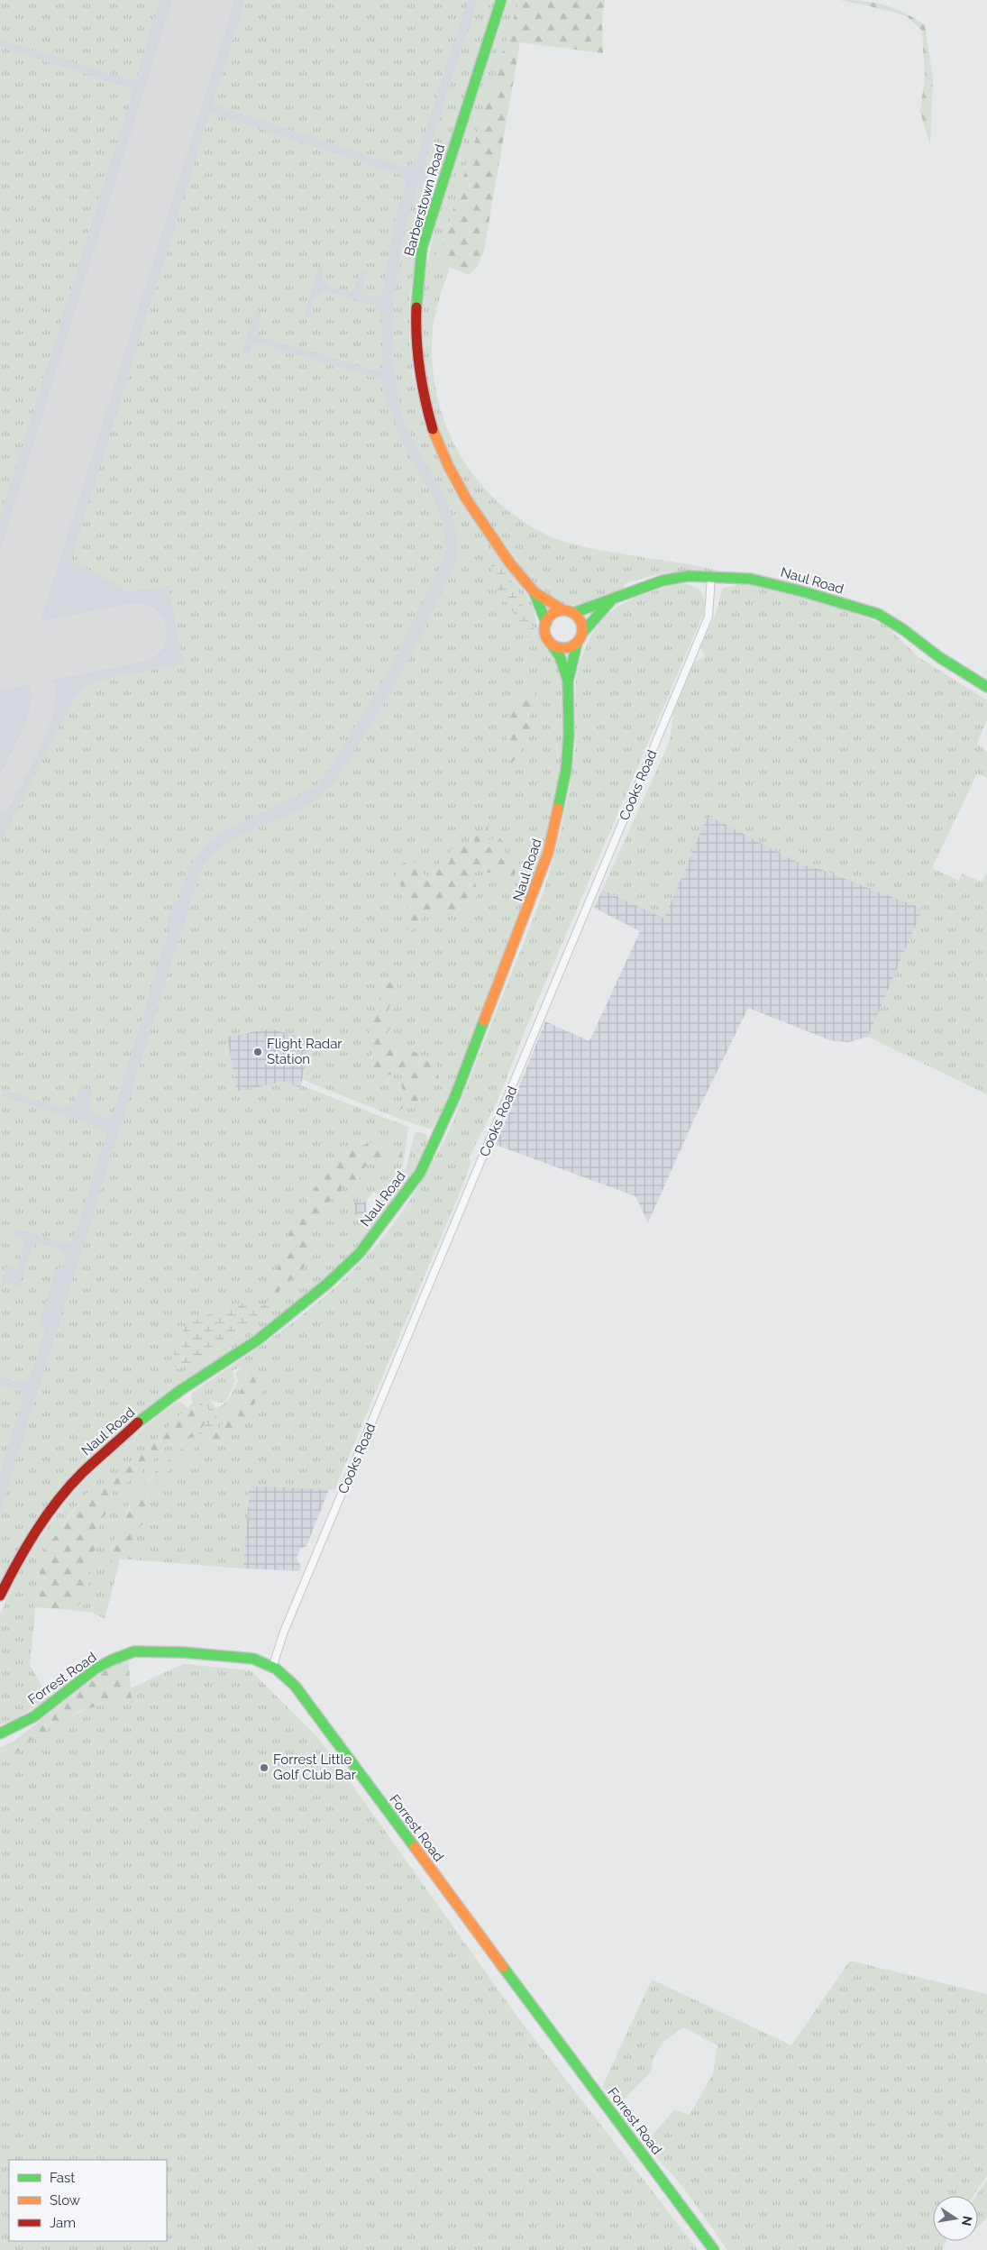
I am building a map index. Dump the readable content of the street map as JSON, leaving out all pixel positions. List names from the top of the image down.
{
  "streets": {
    "street": [
      "Barberstown Road",
      "Naul Road",
      "Cooks Road",
      "Forrest Road"
    ]
  },
  "crossings": [
    ["Barberstown Road", "Naul Road"],
    ["Naul Road", "Cooks Road"],
    ["Cooks Road", "Forrest Road"]
  ],
  "places": ["Flight Radar Station", "Forrest Little Golf Club Bar"],
  "legend": ["Fast", "Slow", "Jam"],
  "north": "right"
}
